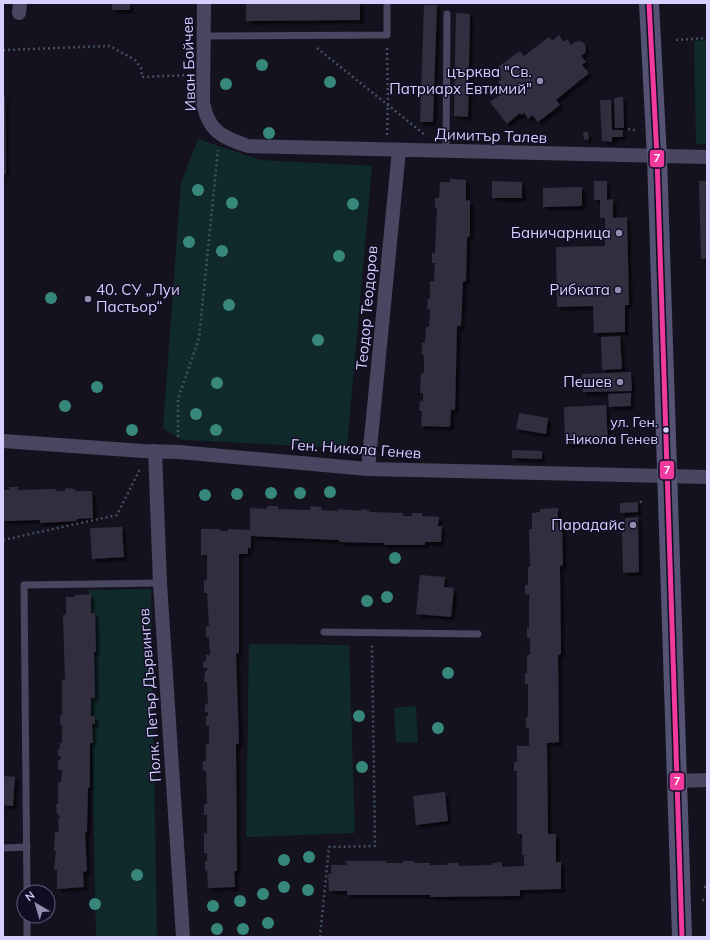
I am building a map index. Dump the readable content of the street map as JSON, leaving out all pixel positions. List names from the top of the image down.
{
  "streets": {
    "street": [
      "Иван Бойчев",
      "Димитър Талев",
      "Теодор Теодоров",
      "Ген. Никола Генев",
      "Полк. Петър Дървингов"
    ]
  },
  "crossings": [
    ["Иван Бойчев", "Димитър Талев"],
    ["Димитър Талев", "Теодор Теодоров"],
    ["Теодор Теодоров", "Ген. Никола Генев"],
    ["Ген. Никола Генев", "Полк. Петър Дървингов"]
  ],
  "places": [
    "църква \"Св. Патриарх Евтимий\"",
    "Баничарница",
    "Рибката",
    "40. СУ „Луи Пастьор“",
    "Пешев",
    "ул. Ген. Никола Генев",
    "Парадайс"
  ],
  "lines": ["transit line 7"],
  "north": "top left"
}
